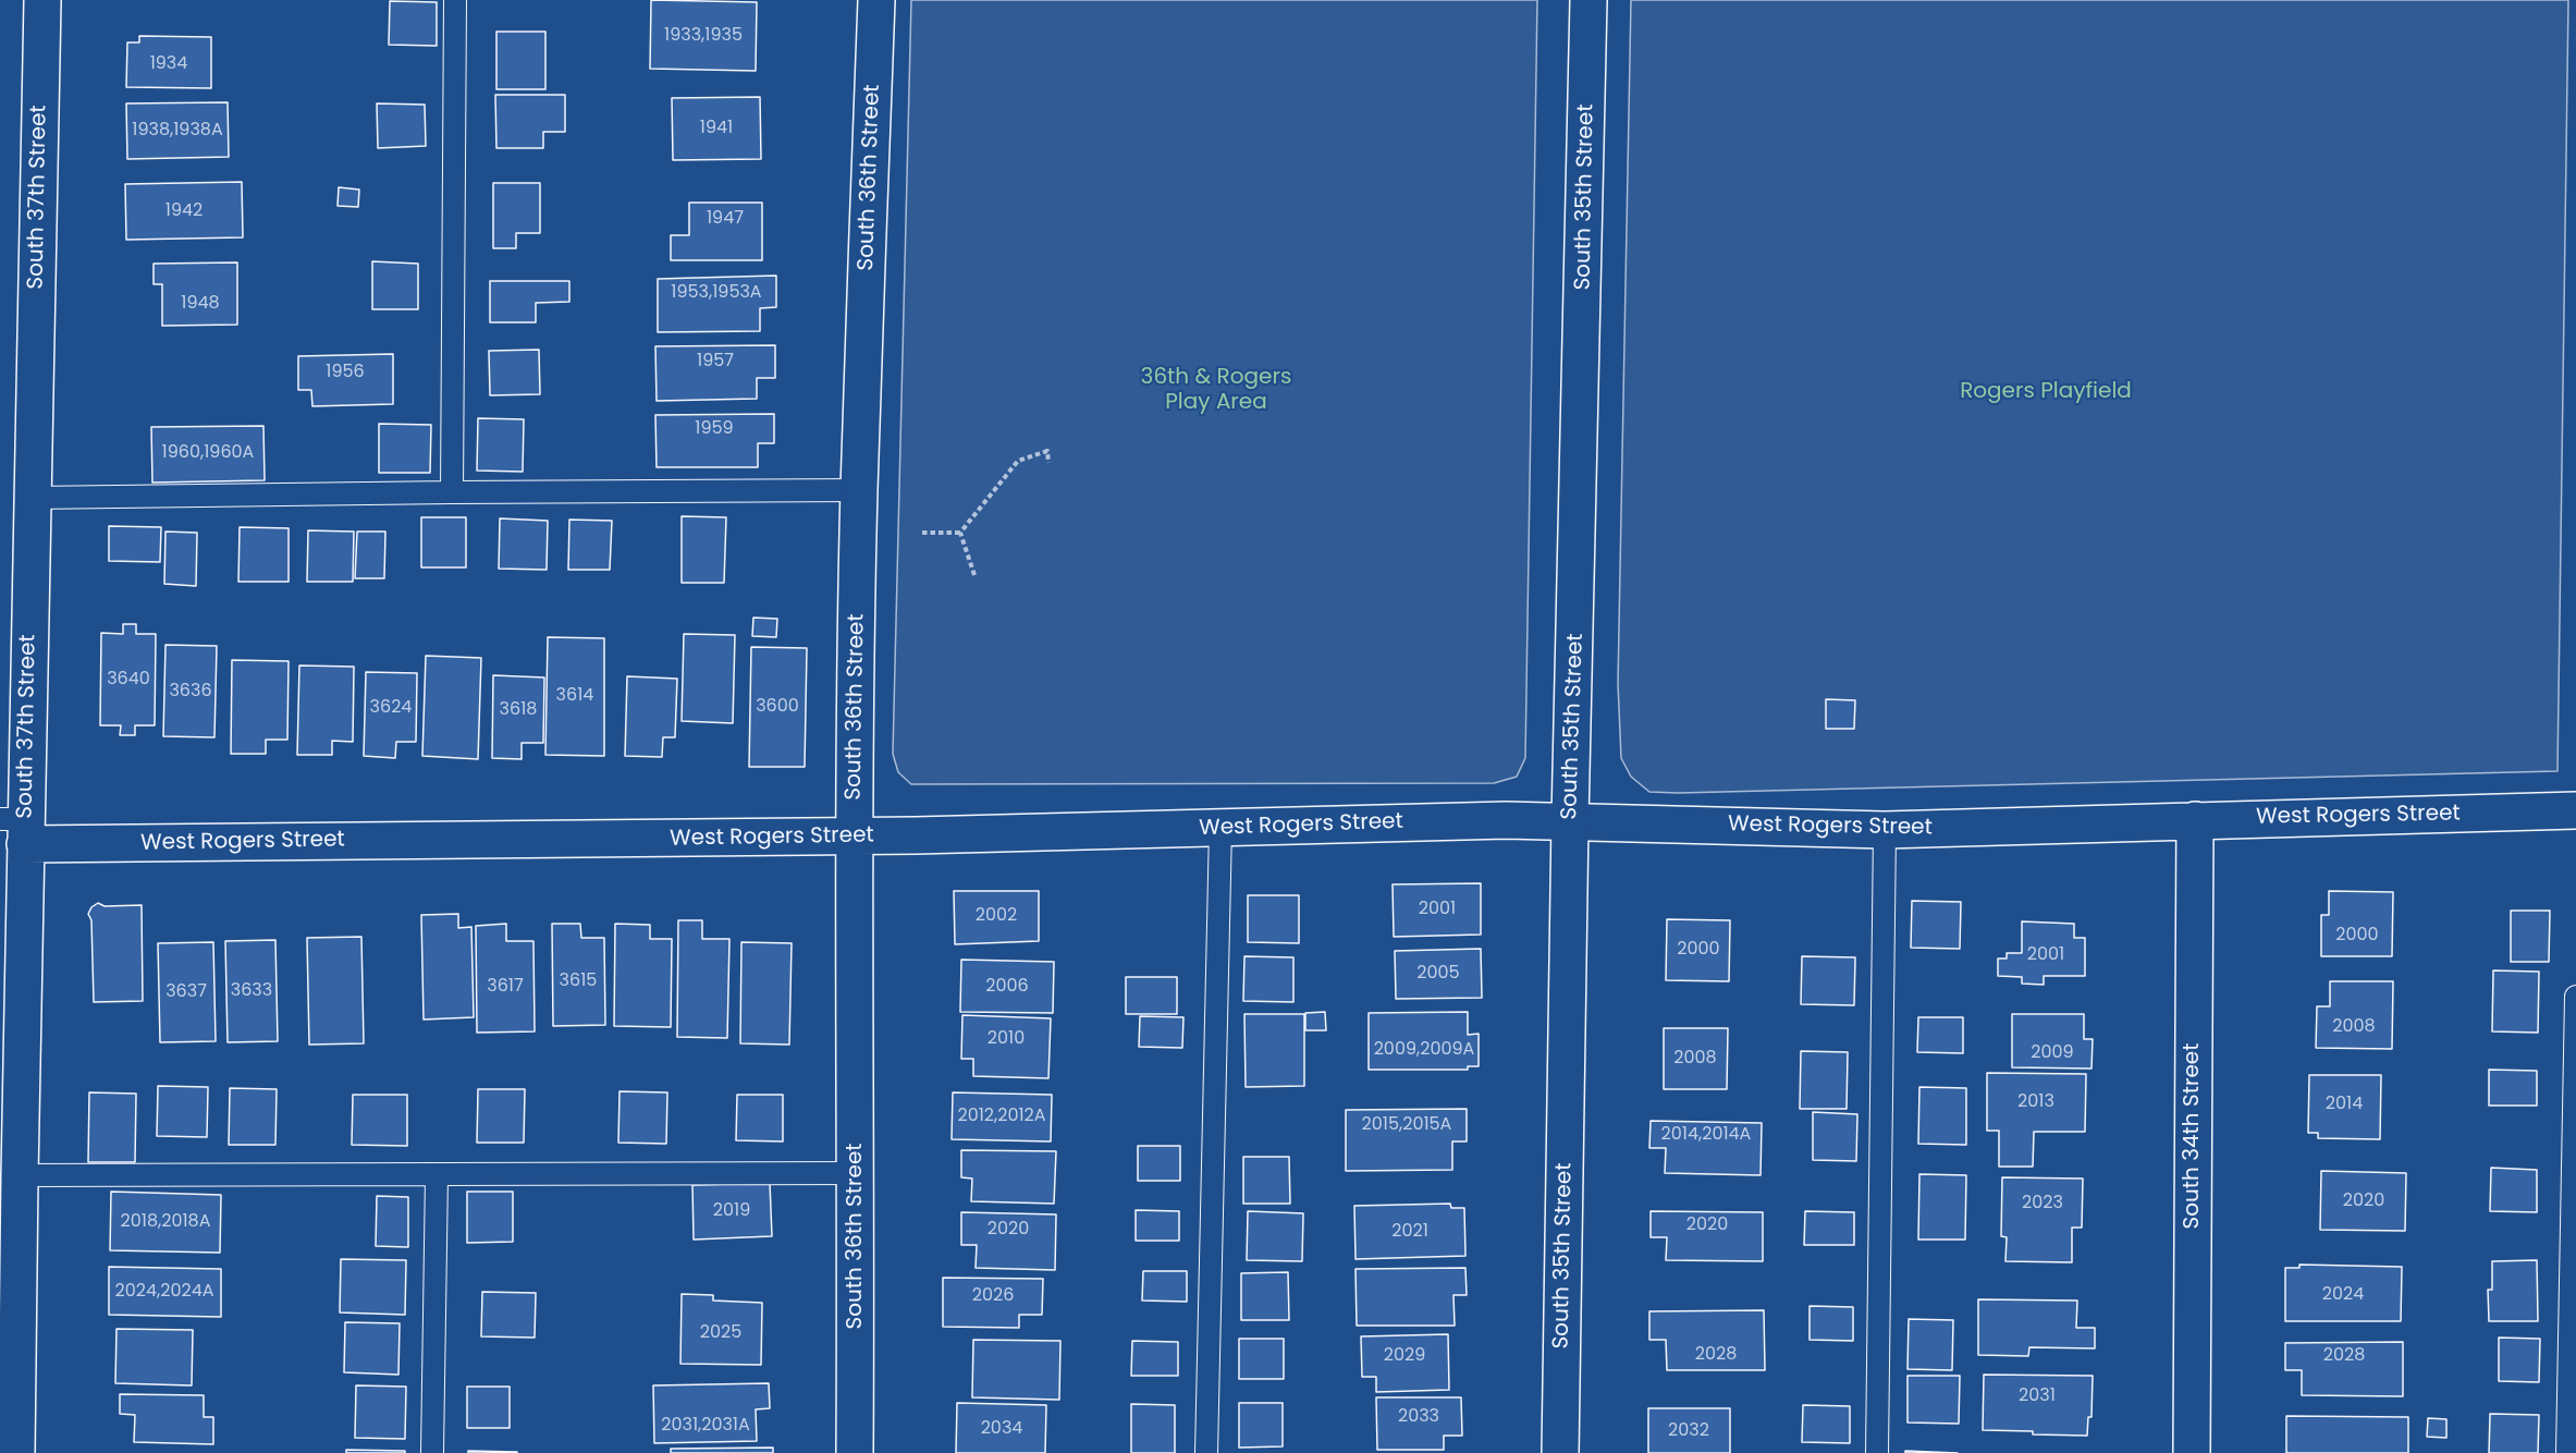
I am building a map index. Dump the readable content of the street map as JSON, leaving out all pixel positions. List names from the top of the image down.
{
  "streets": {
    "street": [
      "South 36th Street",
      "South 37th Street",
      "South 35th Street",
      "West Rogers Street",
      "South 34th Street"
    ]
  },
  "crossings": [
    ["South 36th Street", "West Rogers Street"],
    ["South 37th Street", "West Rogers Street"],
    ["South 35th Street", "West Rogers Street"],
    ["West Rogers Street", "South 34th Street"]
  ],
  "parks": ["36th & Rogers Play Area", "Rogers Playfield"],
  "house_numbers": [
    "1933,1935",
    "1934",
    "1941",
    "1938,1938A",
    "1942",
    "1947",
    "1953,1953A",
    "1948",
    "1957",
    "1956",
    "1959",
    "1960,1960A",
    "3640",
    "3636",
    "3614",
    "3600",
    "3624",
    "3618",
    "2001",
    "2002",
    "2000",
    "2000",
    "2001",
    "2005",
    "3615",
    "3617",
    "2006",
    "3633",
    "3637",
    "2008",
    "2010",
    "2009,2009A",
    "2009",
    "2008",
    "2013",
    "2014",
    "2012,2012A",
    "2015,2015A",
    "2014,2014A",
    "2020",
    "2023",
    "2019",
    "2018,2018A",
    "2020",
    "2020",
    "2021",
    "2024,2024A",
    "2024",
    "2026",
    "2025",
    "2028",
    "2029",
    "2028",
    "2031",
    "2033",
    "2031,2031A",
    "2034",
    "2032"
  ]
}
